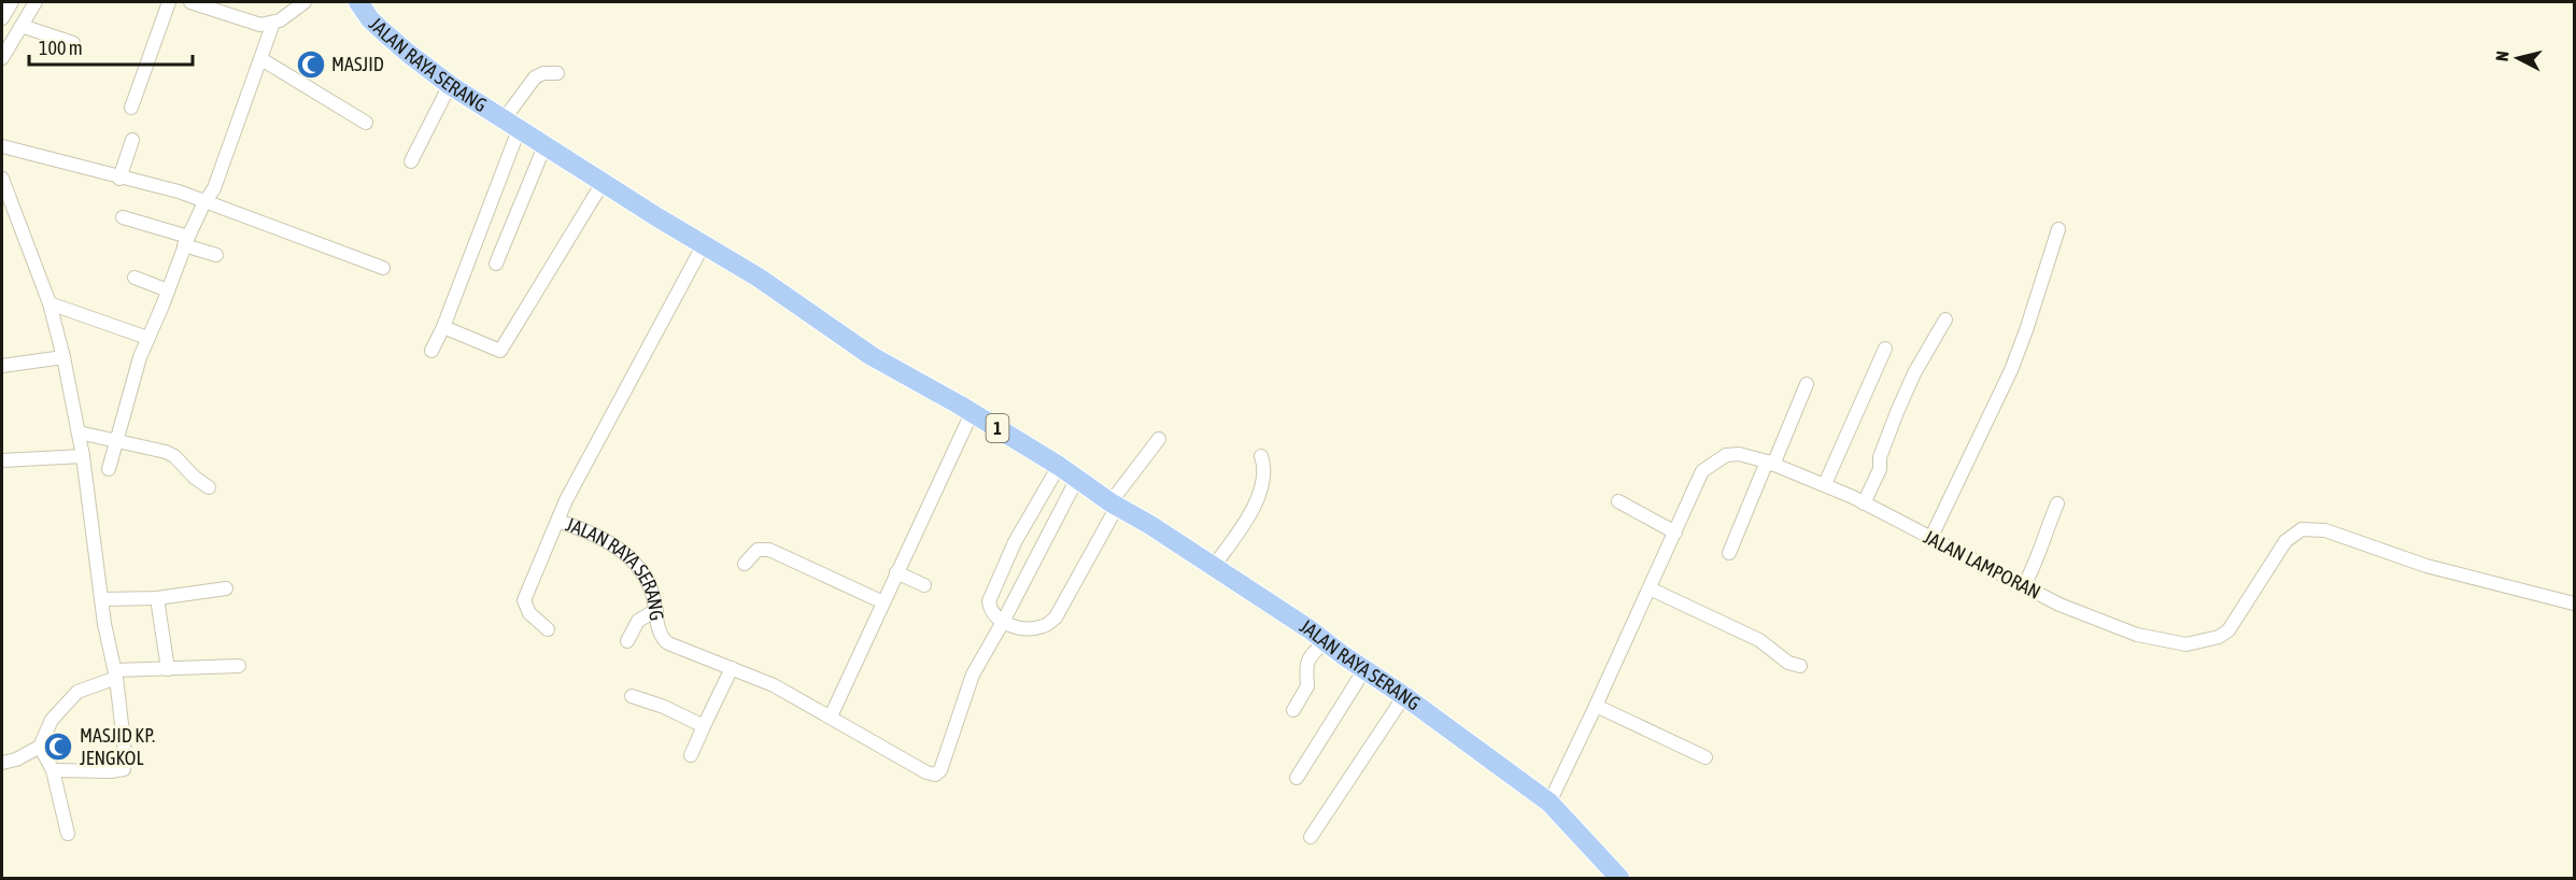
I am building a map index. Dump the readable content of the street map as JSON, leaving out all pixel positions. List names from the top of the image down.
{
  "streets": {
    "highway": ["JALAN RAYA SERANG", "1"],
    "street": ["JALAN LAMPORAN"]
  },
  "crossings": [
    ["JALAN RAYA SERANG", "JALAN LAMPORAN"]
  ],
  "places": {
    "mosque": ["MASJID", "MASJID KP. JENGKOL"]
  },
  "scale_bar": "100 m",
  "north": "left"
}
